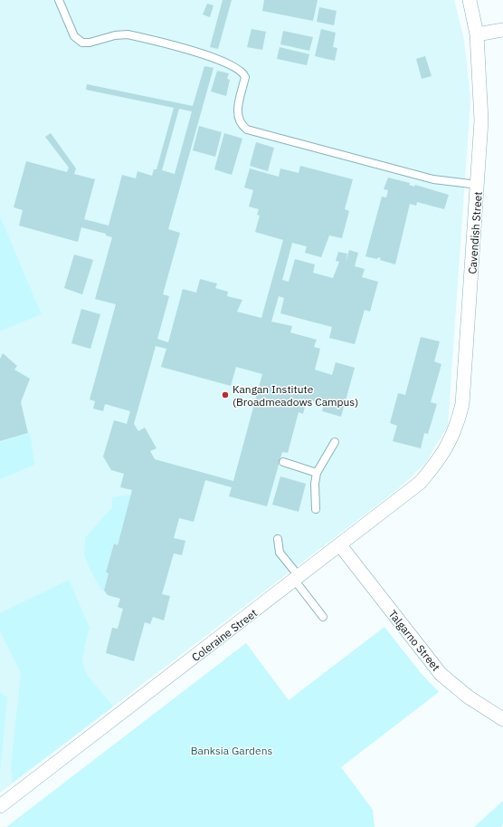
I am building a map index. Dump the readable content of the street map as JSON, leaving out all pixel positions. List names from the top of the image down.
{
  "streets": {
    "street": ["Cavendish Street", "Coleraine Street", "Talgarno Street"]
  },
  "crossings": [
    ["Cavendish Street", "Coleraine Street"],
    ["Coleraine Street", "Talgarno Street"]
  ],
  "parks": ["Banksia Gardens"],
  "places": ["Kangan Institute (Broadmeadows Campus)"]
}
